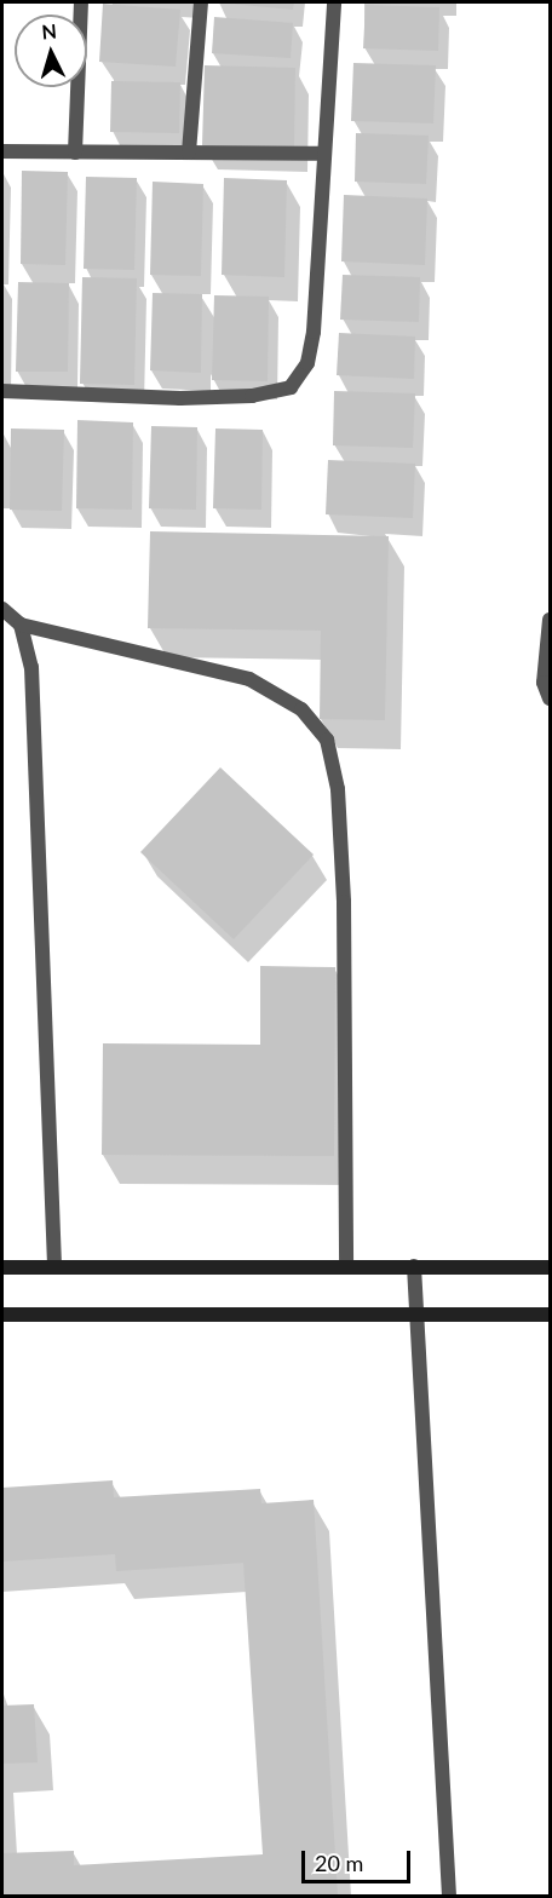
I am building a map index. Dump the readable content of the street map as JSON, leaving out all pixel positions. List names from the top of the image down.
{
  "scale_bar": "20 m",
  "north": "top"
}
